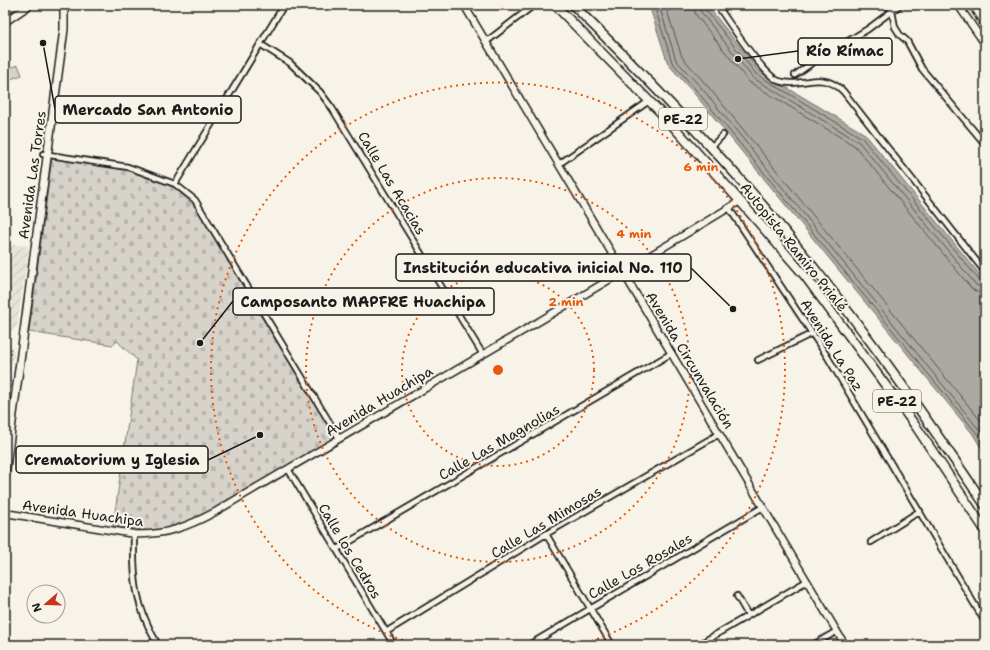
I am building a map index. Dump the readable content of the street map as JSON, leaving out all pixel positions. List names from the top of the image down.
{
  "streets": {
    "highway": ["PE-22", "Autopista Ramiro Prialé"],
    "main road": ["Avenida Las Torres"],
    "street": [
      "Calle Las Acacias",
      "Avenida La Paz",
      "Avenida Circunvalación",
      "Avenida Huachipa",
      "Calle Las Magnolias",
      "Calle Las Mimosas",
      "Calle los Cedros",
      "Calle Los Rosales"
    ]
  },
  "crossings": [
    ["Calle Las Acacias", "Avenida Huachipa"],
    ["Autopista Ramiro Prialé", "Avenida Huachipa"],
    ["Avenida La Paz", "Avenida Huachipa"],
    ["Avenida Circunvalación", "Avenida Huachipa"],
    ["Avenida Circunvalación", "Calle Las Magnolias"],
    ["Avenida Circunvalación", "Calle Las Mimosas"],
    ["Avenida Circunvalación", "Calle Los Rosales"],
    ["Avenida Huachipa", "Calle los Cedros"],
    ["Calle Las Magnolias", "Calle los Cedros"],
    ["Calle Las Mimosas", "Calle los Cedros"]
  ],
  "places": [
    "Mercado San Antonio",
    "Río Rímac",
    "Institución educativa inicial No. 110",
    "Camposanto MAPFRE Huachipa",
    "Crematorium y Iglesia"
  ],
  "north": "left",
  "rings": ["6 min", "4 min", "2 min"]
}
